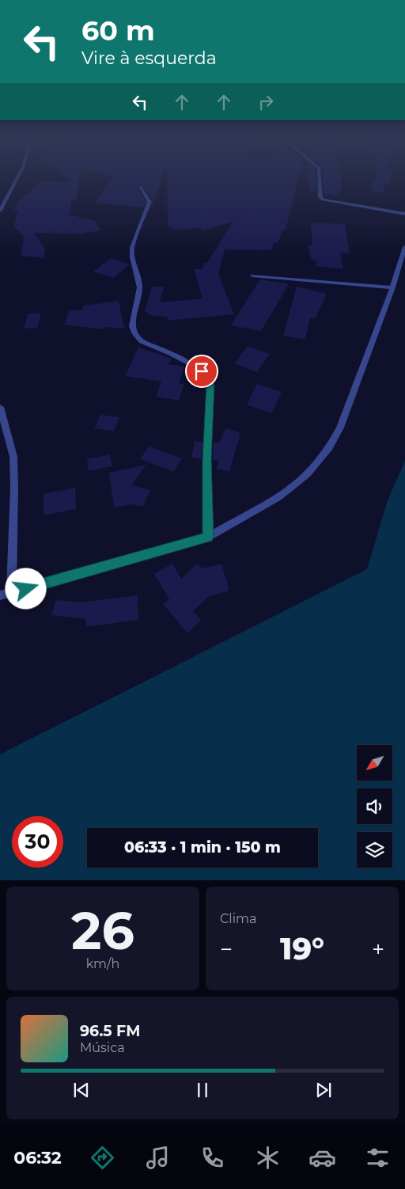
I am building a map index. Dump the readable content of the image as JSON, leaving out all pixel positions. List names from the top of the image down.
{
  "north": "bottom left",
  "page": {
    "turn": ["60 m", "Vire à esquerda"],
    "limit": "30",
    "trip": "06:33 · 1 min · 150 m",
    "tile": [
      ["26", "km/h"],
      "Clima"
    ],
    "heat": ["−", "19°", "+"],
    "song": ["96.5 FM", "Música"],
    "tabs": "06:32"
  }
}
